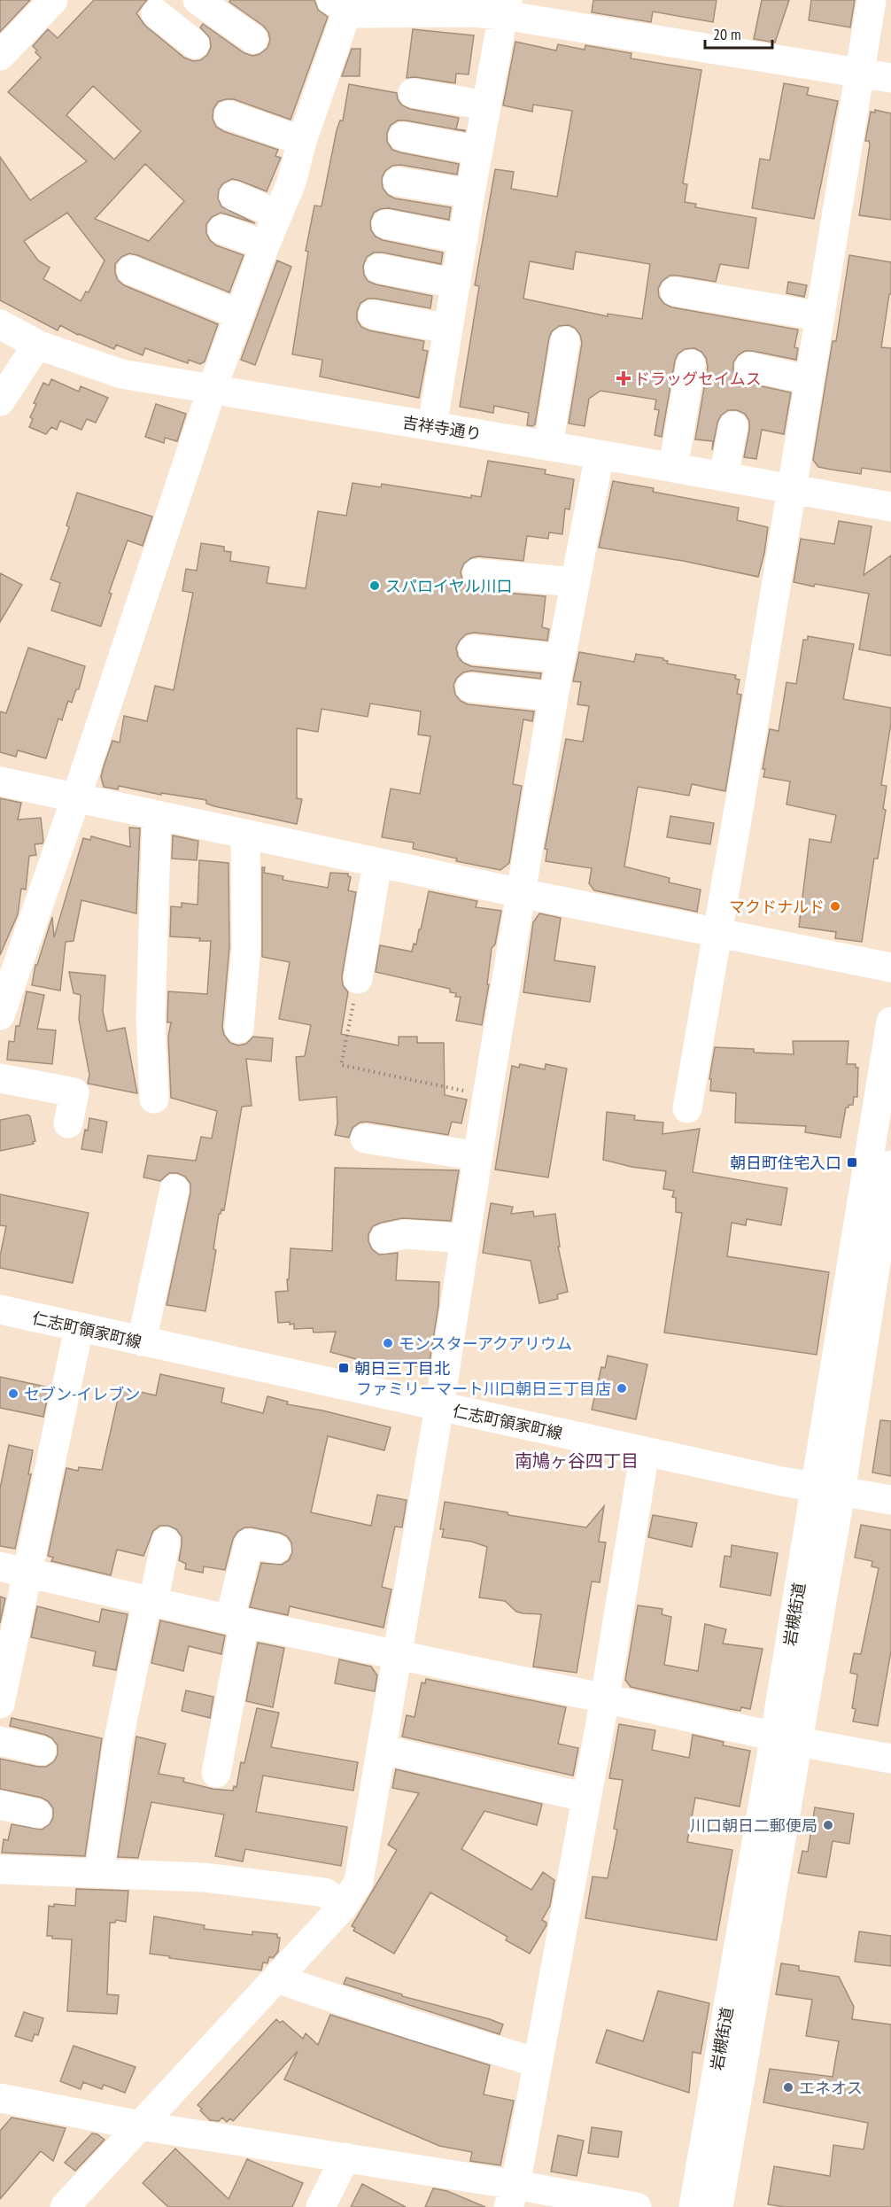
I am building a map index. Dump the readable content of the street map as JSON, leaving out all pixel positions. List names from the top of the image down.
{
  "streets": {
    "main road": ["吉祥寺通り", "仁志町領家町線", "岩槻街道"]
  },
  "crossings": [
    ["仁志町領家町線", "岩槻街道"]
  ],
  "districts": ["南鳩ヶ谷四丁目"],
  "places": {
    "health": ["ドラッグセイムス"],
    "other": [
      "スパロイヤル川口",
      "マクドナルド",
      "モンスターアクアリウム",
      "ファミリーマート川口朝日三丁目店",
      "セブン-イレブン",
      "川口朝日二郵便局",
      "エネオス"
    ],
    "transit": ["朝日町住宅入口", "朝日三丁目北"]
  },
  "scale_bar": "20 m"
}
